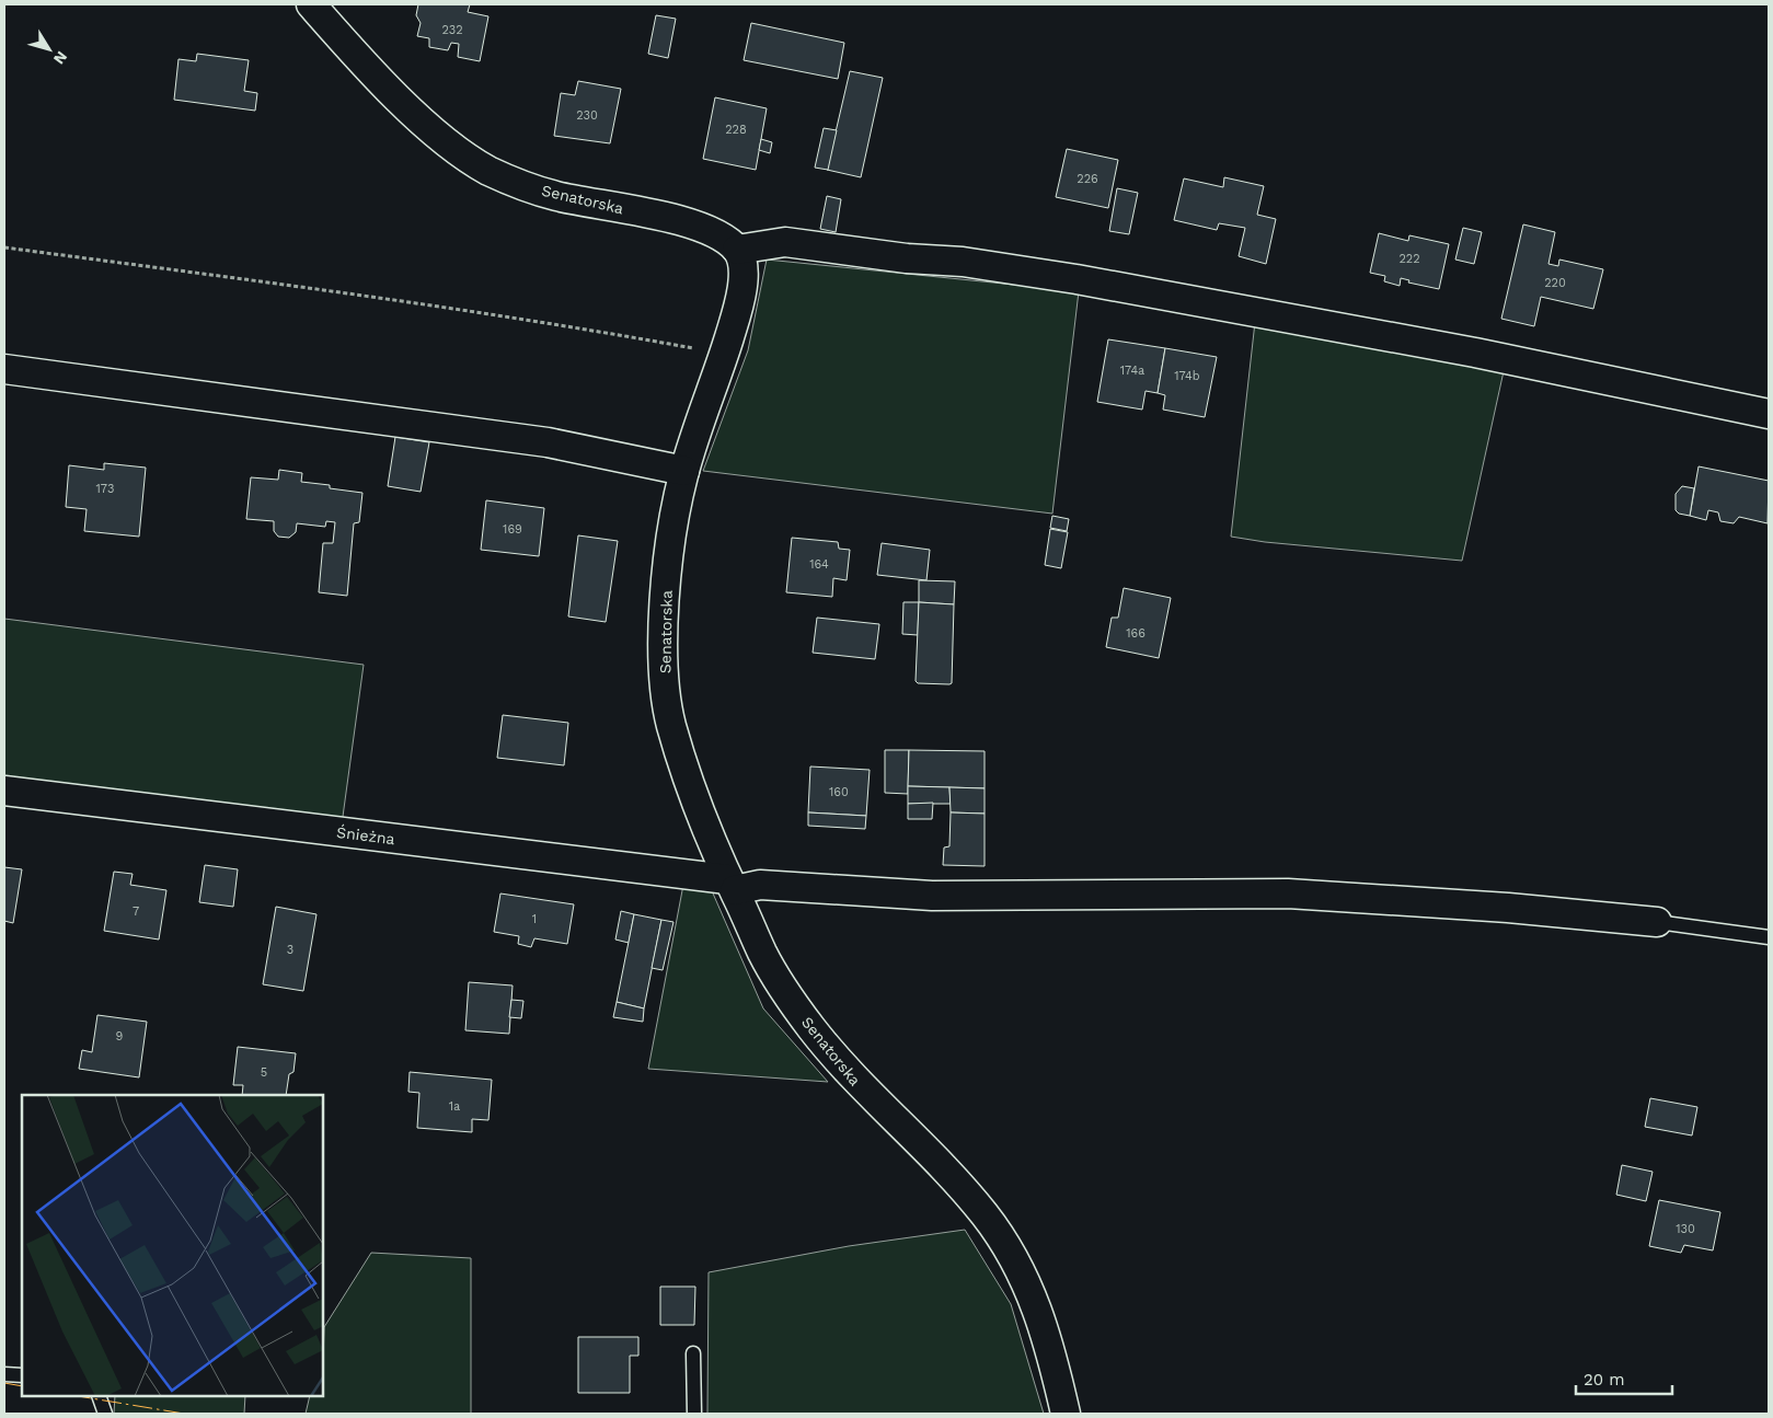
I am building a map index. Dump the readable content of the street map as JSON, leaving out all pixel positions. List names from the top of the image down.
{
  "streets": {
    "street": ["Senatorska", "Śnieżna"]
  },
  "crossings": [
    ["Senatorska", "Śnieżna"]
  ],
  "house_numbers": [
    "232",
    "230",
    "228",
    "226",
    "222",
    "220",
    "174a",
    "174b",
    "173",
    "169",
    "164",
    "166",
    "160",
    "7",
    "1",
    "3",
    "9",
    "5",
    "1a",
    "130"
  ],
  "scale_bar": "20 m",
  "north": "bottom right"
}
